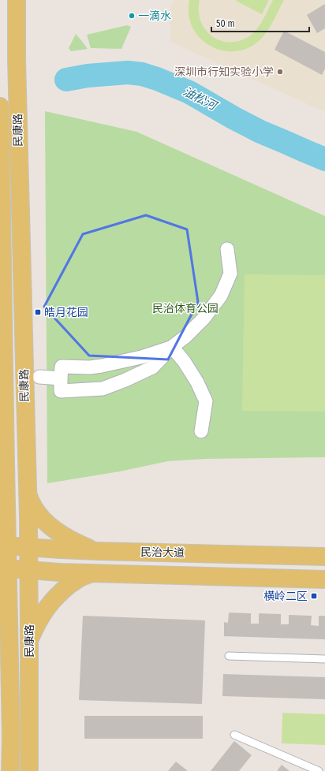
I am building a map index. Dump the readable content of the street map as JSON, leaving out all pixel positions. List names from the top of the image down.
{
  "streets": {
    "main road": ["民康路", "民治大道"]
  },
  "crossings": [
    ["民康路", "民治大道"]
  ],
  "water": ["油松河"],
  "parks": ["民治体育公园"],
  "places": {
    "other": ["一滴水", "深圳市行知实验小学"],
    "transit": ["皓月花园", "横岭二区"]
  },
  "scale_bar": "50 m"
}
